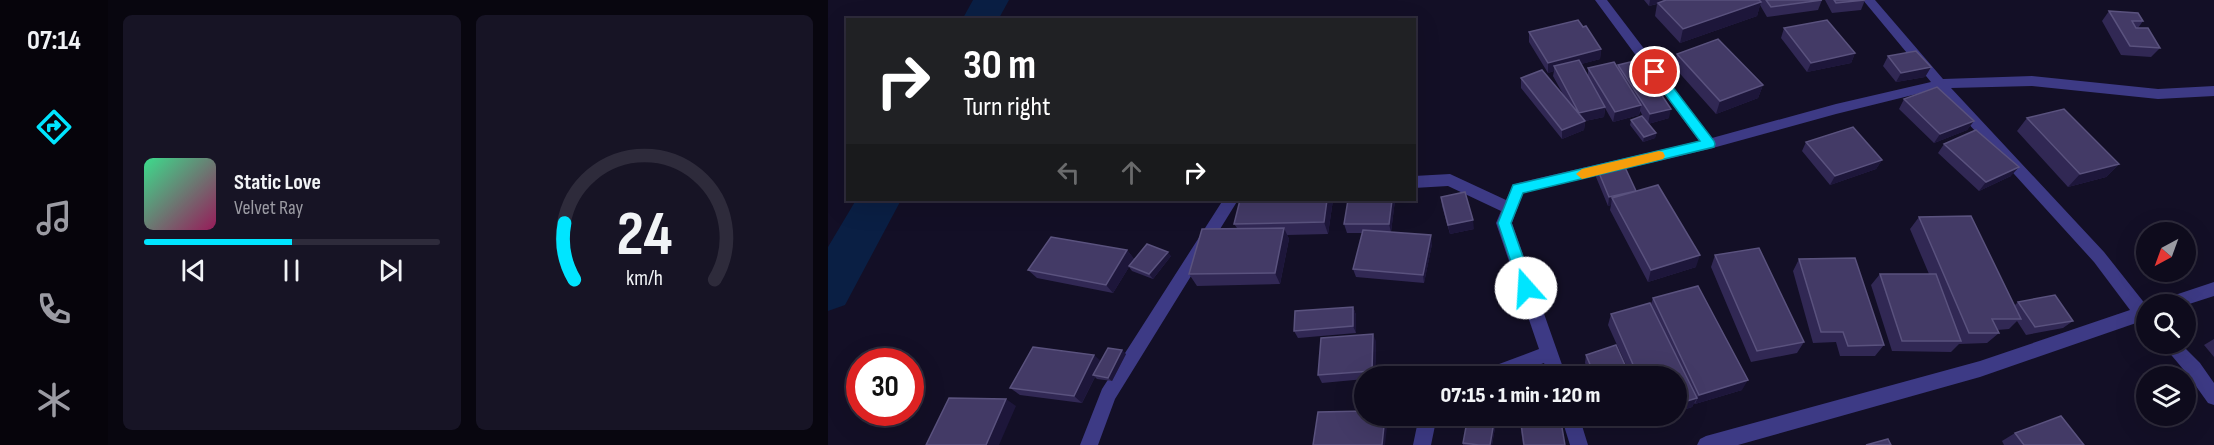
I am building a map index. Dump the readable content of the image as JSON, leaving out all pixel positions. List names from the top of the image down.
{
  "north": "bottom left",
  "page": {
    "tabs": "07:14",
    "turn": ["30 m", "Turn right"],
    "song": ["Static Love", "Velvet Ray"],
    "limit": "30",
    "trip": "07:15 · 1 min · 120 m",
    "gauge": ["24", "km/h"]
  }
}
